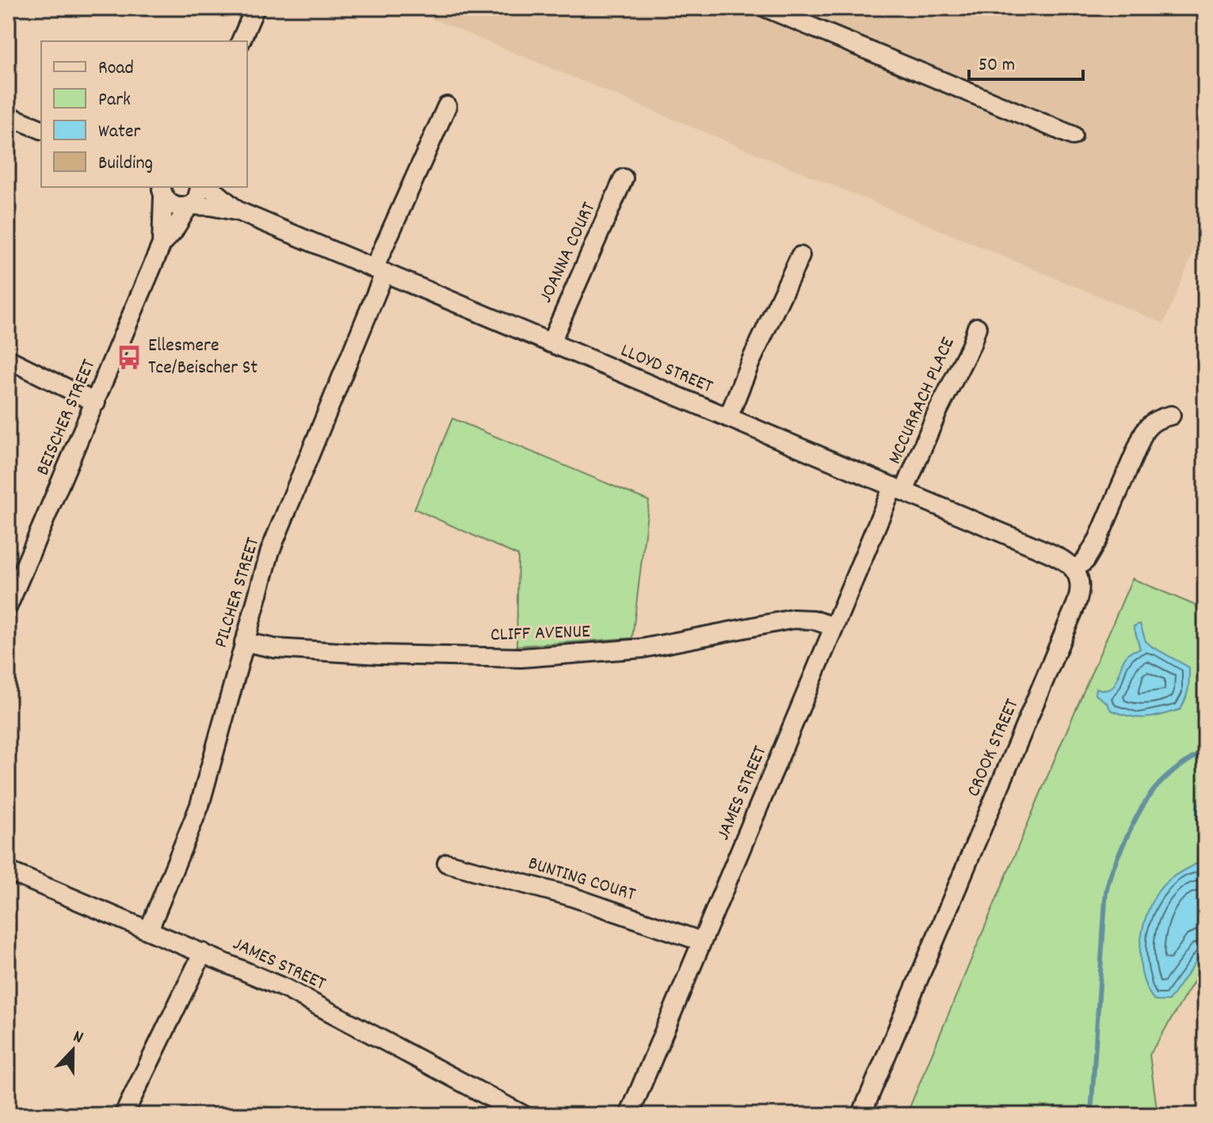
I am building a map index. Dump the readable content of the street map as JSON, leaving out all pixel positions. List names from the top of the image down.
{
  "streets": {
    "street": [
      "JOANNA COURT",
      "LLOYD STREET",
      "MCCURRACH PLACE",
      "BEISCHER STREET",
      "PILCHER STREET",
      "CLIFF AVENUE",
      "CROOK STREET",
      "JAMES STREET",
      "BUNTING COURT"
    ]
  },
  "crossings": [
    ["JOANNA COURT", "LLOYD STREET"],
    ["LLOYD STREET", "MCCURRACH PLACE"],
    ["LLOYD STREET", "BEISCHER STREET"],
    ["LLOYD STREET", "PILCHER STREET"],
    ["LLOYD STREET", "CROOK STREET"],
    ["LLOYD STREET", "JAMES STREET"],
    ["MCCURRACH PLACE", "JAMES STREET"],
    ["PILCHER STREET", "CLIFF AVENUE"],
    ["PILCHER STREET", "JAMES STREET"],
    ["CLIFF AVENUE", "JAMES STREET"],
    ["JAMES STREET", "BUNTING COURT"]
  ],
  "places": {
    "bus stop": ["Ellesmere Tce/Beischer St"]
  },
  "legend": [
    "Road",
    "Park",
    "Water",
    "Building"
  ],
  "scale_bar": "50 m",
  "north": "top"
}
